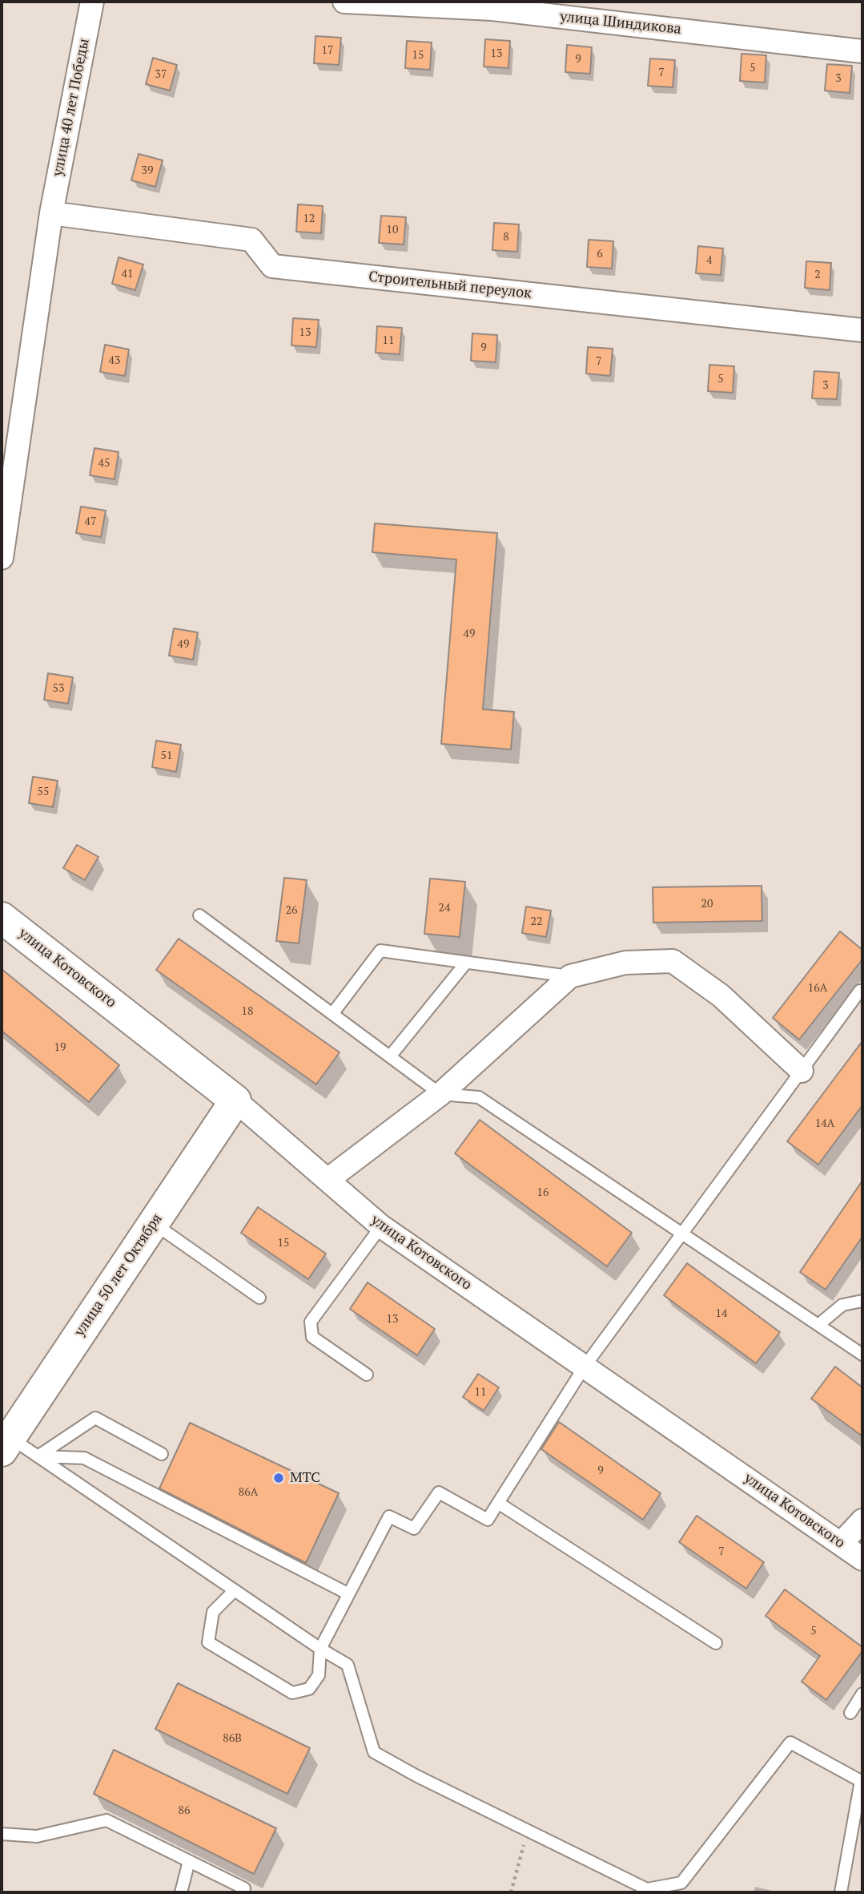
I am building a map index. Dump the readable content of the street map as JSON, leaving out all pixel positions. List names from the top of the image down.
{
  "streets": {
    "main road": ["улица Котовского", "улица 50 лет Октября"],
    "street": ["улица Шиндикова", "улица 40 лет Победы", "Строительный переулок"]
  },
  "crossings": [
    ["улица 40 лет Победы", "Строительный переулок"],
    ["улица Котовского", "улица 50 лет Октября"]
  ],
  "places": ["МТС"],
  "house_numbers": [
    "17",
    "13",
    "15",
    "9",
    "5",
    "7",
    "37",
    "3",
    "39",
    "12",
    "10",
    "8",
    "6",
    "4",
    "41",
    "2",
    "13",
    "11",
    "9",
    "43",
    "7",
    "5",
    "3",
    "45",
    "47",
    "49",
    "49",
    "53",
    "51",
    "55",
    "20",
    "24",
    "26",
    "22",
    "16А",
    "18",
    "19",
    "14А",
    "16",
    "15",
    "14",
    "13",
    "11",
    "9",
    "86А",
    "7",
    "5",
    "86В",
    "86"
  ]
}
